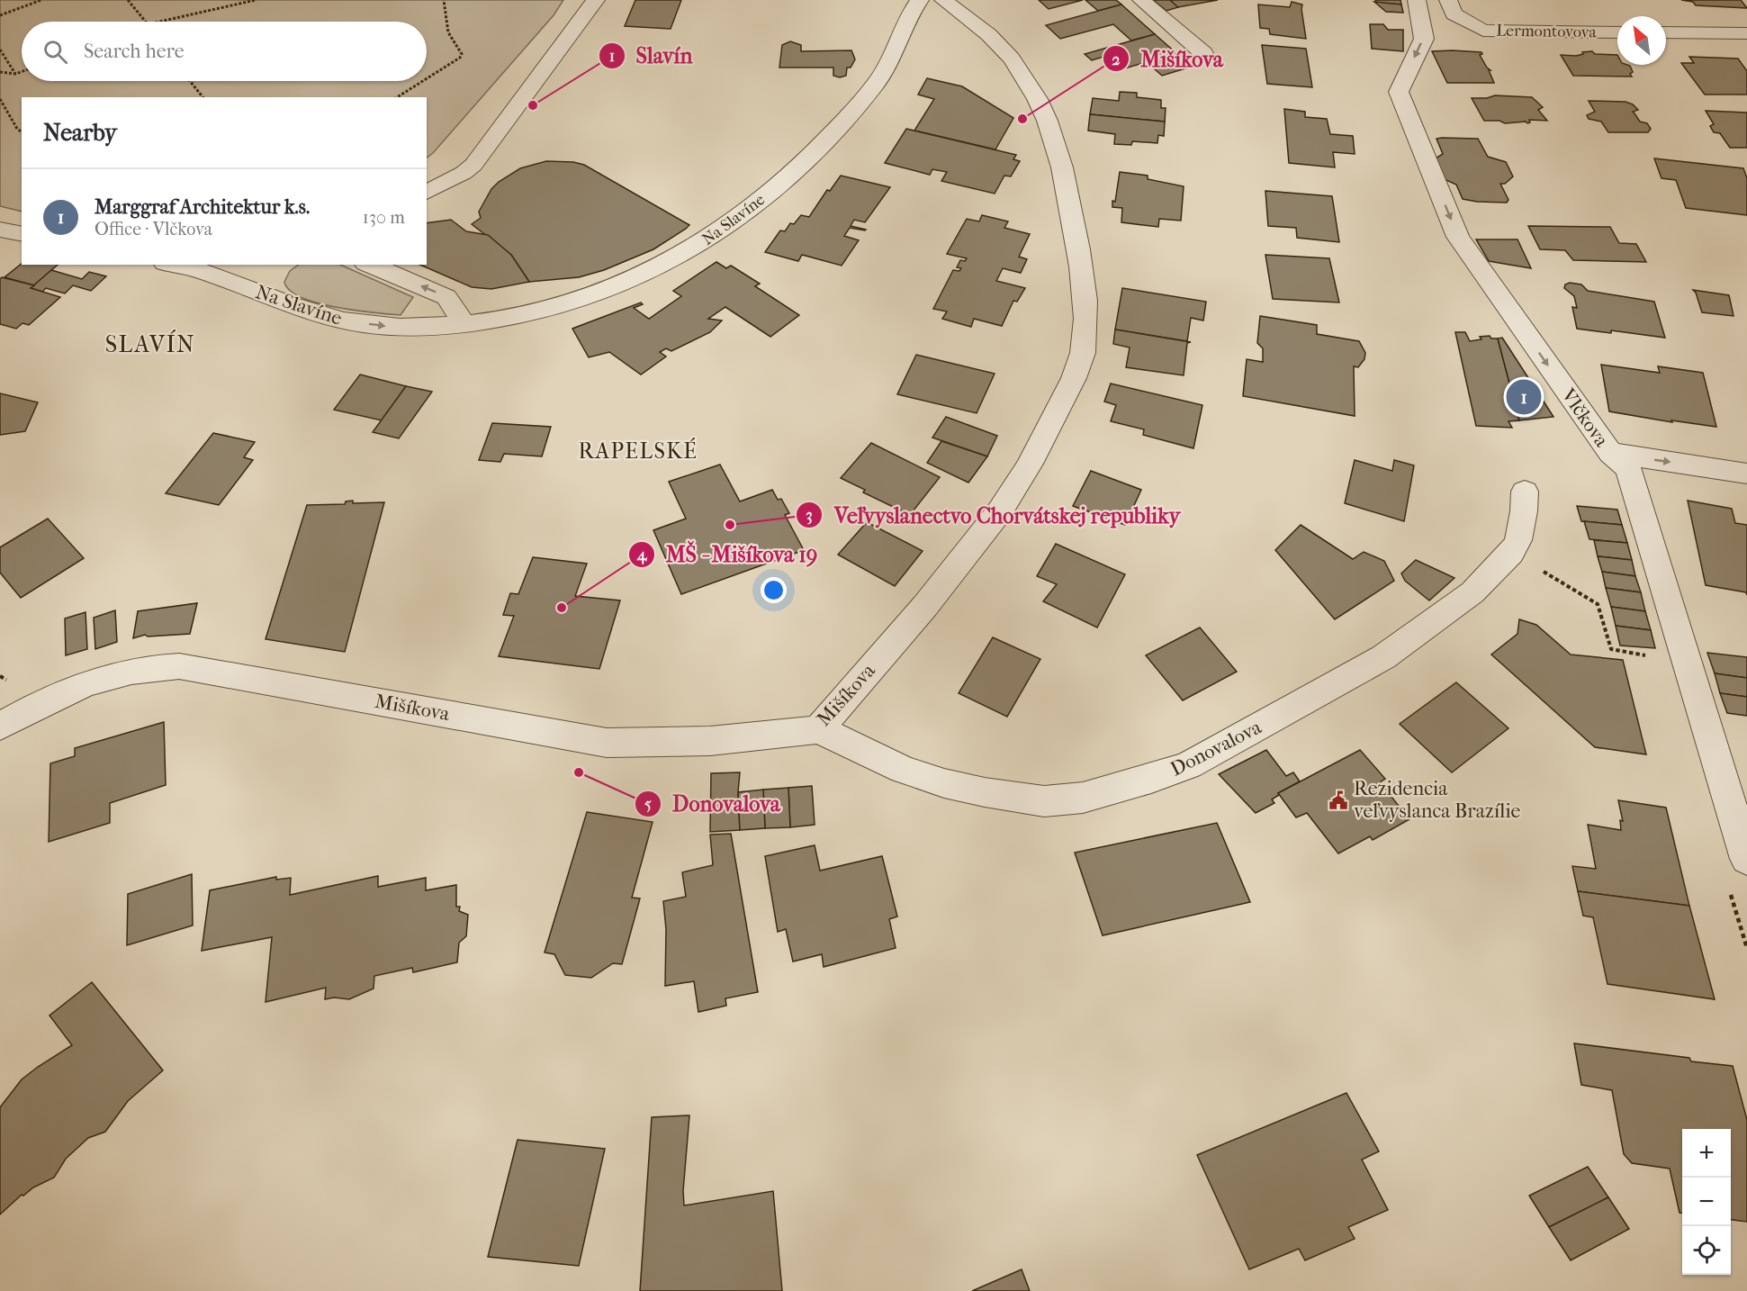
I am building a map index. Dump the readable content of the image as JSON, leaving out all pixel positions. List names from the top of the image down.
{
  "streets": {
    "street": [
      "Lermontovova",
      "Na Slavíne",
      "Vlčkova",
      "Mišíkova",
      "Donovalova"
    ]
  },
  "crossings": [
    ["Mišíkova", "Donovalova"]
  ],
  "one_way": ["Vlčkova"],
  "districts": ["SLAVÍN", "RAPELSKÉ"],
  "places": {
    "other": [
      "Slavín",
      "Mišíkova",
      "Veľvyslanectvo Chorvátskej republiky",
      "MŠ - Mišíkova 19",
      "Donovalova"
    ],
    "public building": ["Rezidencia veľvyslanca Brazílie"]
  },
  "north": "top left",
  "page": {
    "search": "Search here",
    "heading": "Nearby",
    "list": [
      {
        "mark": "1",
        "name": "Marggraf Architektur k.s.",
        "note": "Office · Vlčkova",
        "value": "130 m"
      }
    ],
    "pins": "1",
    "map_buttons": ["+", "−"]
  }
}
